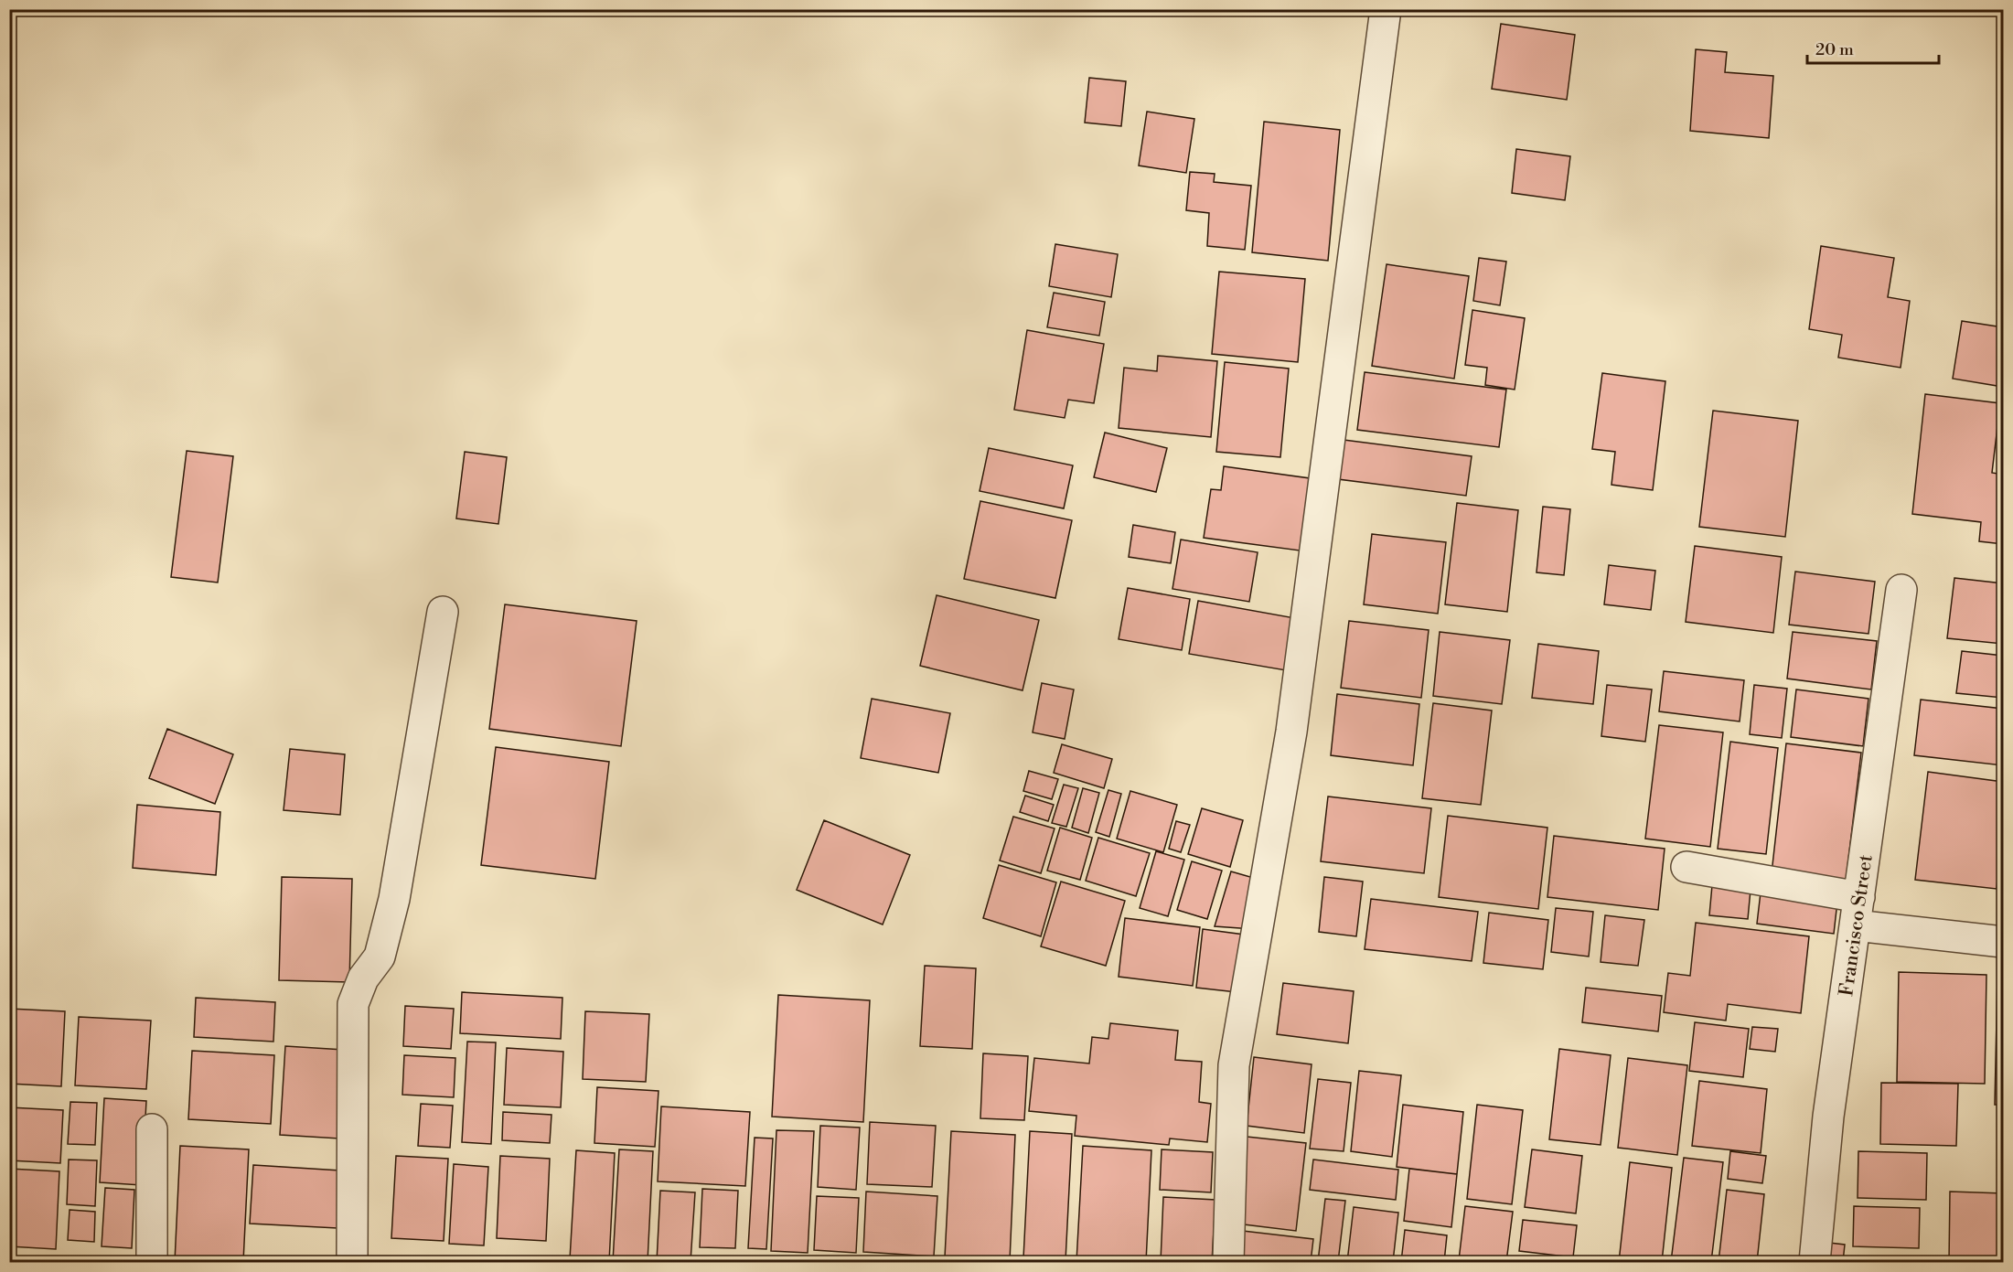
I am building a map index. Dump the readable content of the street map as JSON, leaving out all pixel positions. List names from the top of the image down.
{
  "streets": {
    "street": ["Francisco Street"]
  },
  "scale_bar": "20 m"
}
